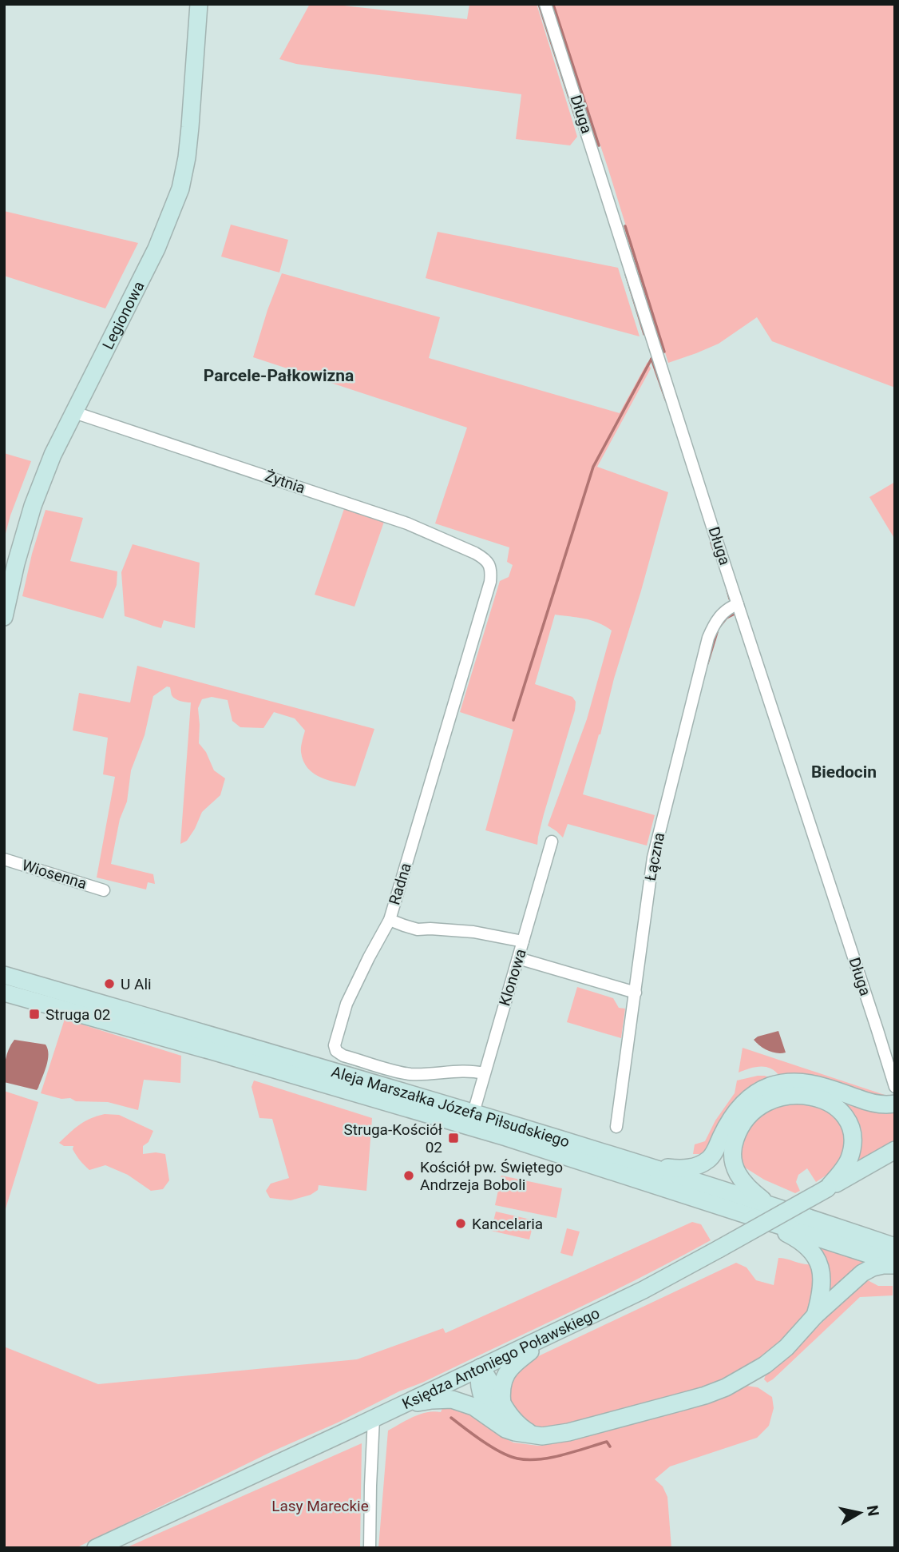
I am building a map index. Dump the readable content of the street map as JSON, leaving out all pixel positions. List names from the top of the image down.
{
  "streets": {
    "main road": ["Legionowa", "Aleja Marszałka Józefa Piłsudskiego", "Księdza Antoniego Poławskiego"],
    "street": [
      "Długa",
      "Żytnia",
      "Łączna",
      "Wiosenna",
      "Radna",
      "Klonowa"
    ]
  },
  "crossings": [
    ["Długa", "Łączna"],
    ["Legionowa", "Żytnia"],
    ["Żytnia", "Radna"],
    ["Radna", "Klonowa"],
    ["Klonowa", "Aleja Marszałka Józefa Piłsudskiego"]
  ],
  "districts": ["Parcele-Pałkowizna", "Biedocin"],
  "parks": ["Lasy Mareckie"],
  "places": {
    "other": ["U Ali", "Kościół pw. Świętego Andrzeja Boboli", "Kancelaria"],
    "transit": ["Struga 02", "Struga-Kościół 02"]
  },
  "north": "right"
}
